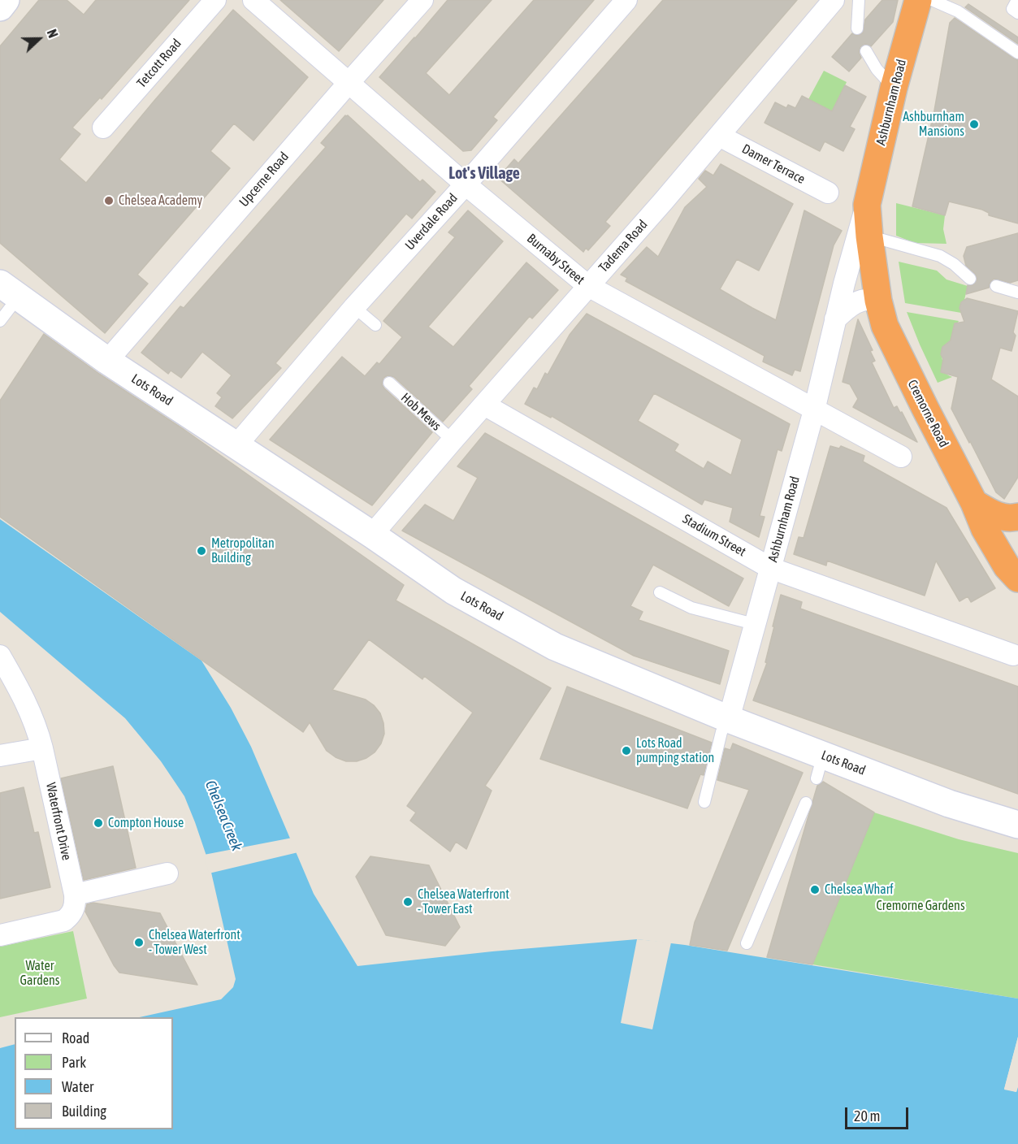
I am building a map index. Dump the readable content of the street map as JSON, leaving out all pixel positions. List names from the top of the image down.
{
  "streets": {
    "highway": ["Ashburnham Road", "Cremorne Road"],
    "street": [
      "Tetcott Road",
      "Damer Terrace",
      "Upcerne Road",
      "Uverdale Road",
      "Tadema Road",
      "Burnaby Street",
      "Lots Road",
      "Stadium Street",
      "Waterfront Drive"
    ],
    "lane": ["Hob Mews"]
  },
  "crossings": [
    ["Ashburnham Road", "Burnaby Street"],
    ["Ashburnham Road", "Lots Road"],
    ["Ashburnham Road", "Cremorne Road"],
    ["Ashburnham Road", "Stadium Street"],
    ["Damer Terrace", "Tadema Road"],
    ["Upcerne Road", "Burnaby Street"],
    ["Upcerne Road", "Lots Road"],
    ["Uverdale Road", "Burnaby Street"],
    ["Uverdale Road", "Lots Road"],
    ["Tadema Road", "Burnaby Street"],
    ["Tadema Road", "Lots Road"],
    ["Tadema Road", "Hob Mews"],
    ["Tadema Road", "Stadium Street"]
  ],
  "districts": ["Lot's Village"],
  "water": ["Chelsea Creek"],
  "parks": ["Cremorne Gardens", "Water Gardens"],
  "places": [
    "Ashburnham Mansions",
    "Chelsea Academy",
    "Metropolitan Building",
    "Lots Road pumping station",
    "Compton House",
    "Chelsea Wharf",
    "Chelsea Waterfront - Tower East",
    "Chelsea Waterfront - Tower West"
  ],
  "legend": [
    "Road",
    "Park",
    "Water",
    "Building"
  ],
  "scale_bar": "20 m",
  "north": "right"
}
